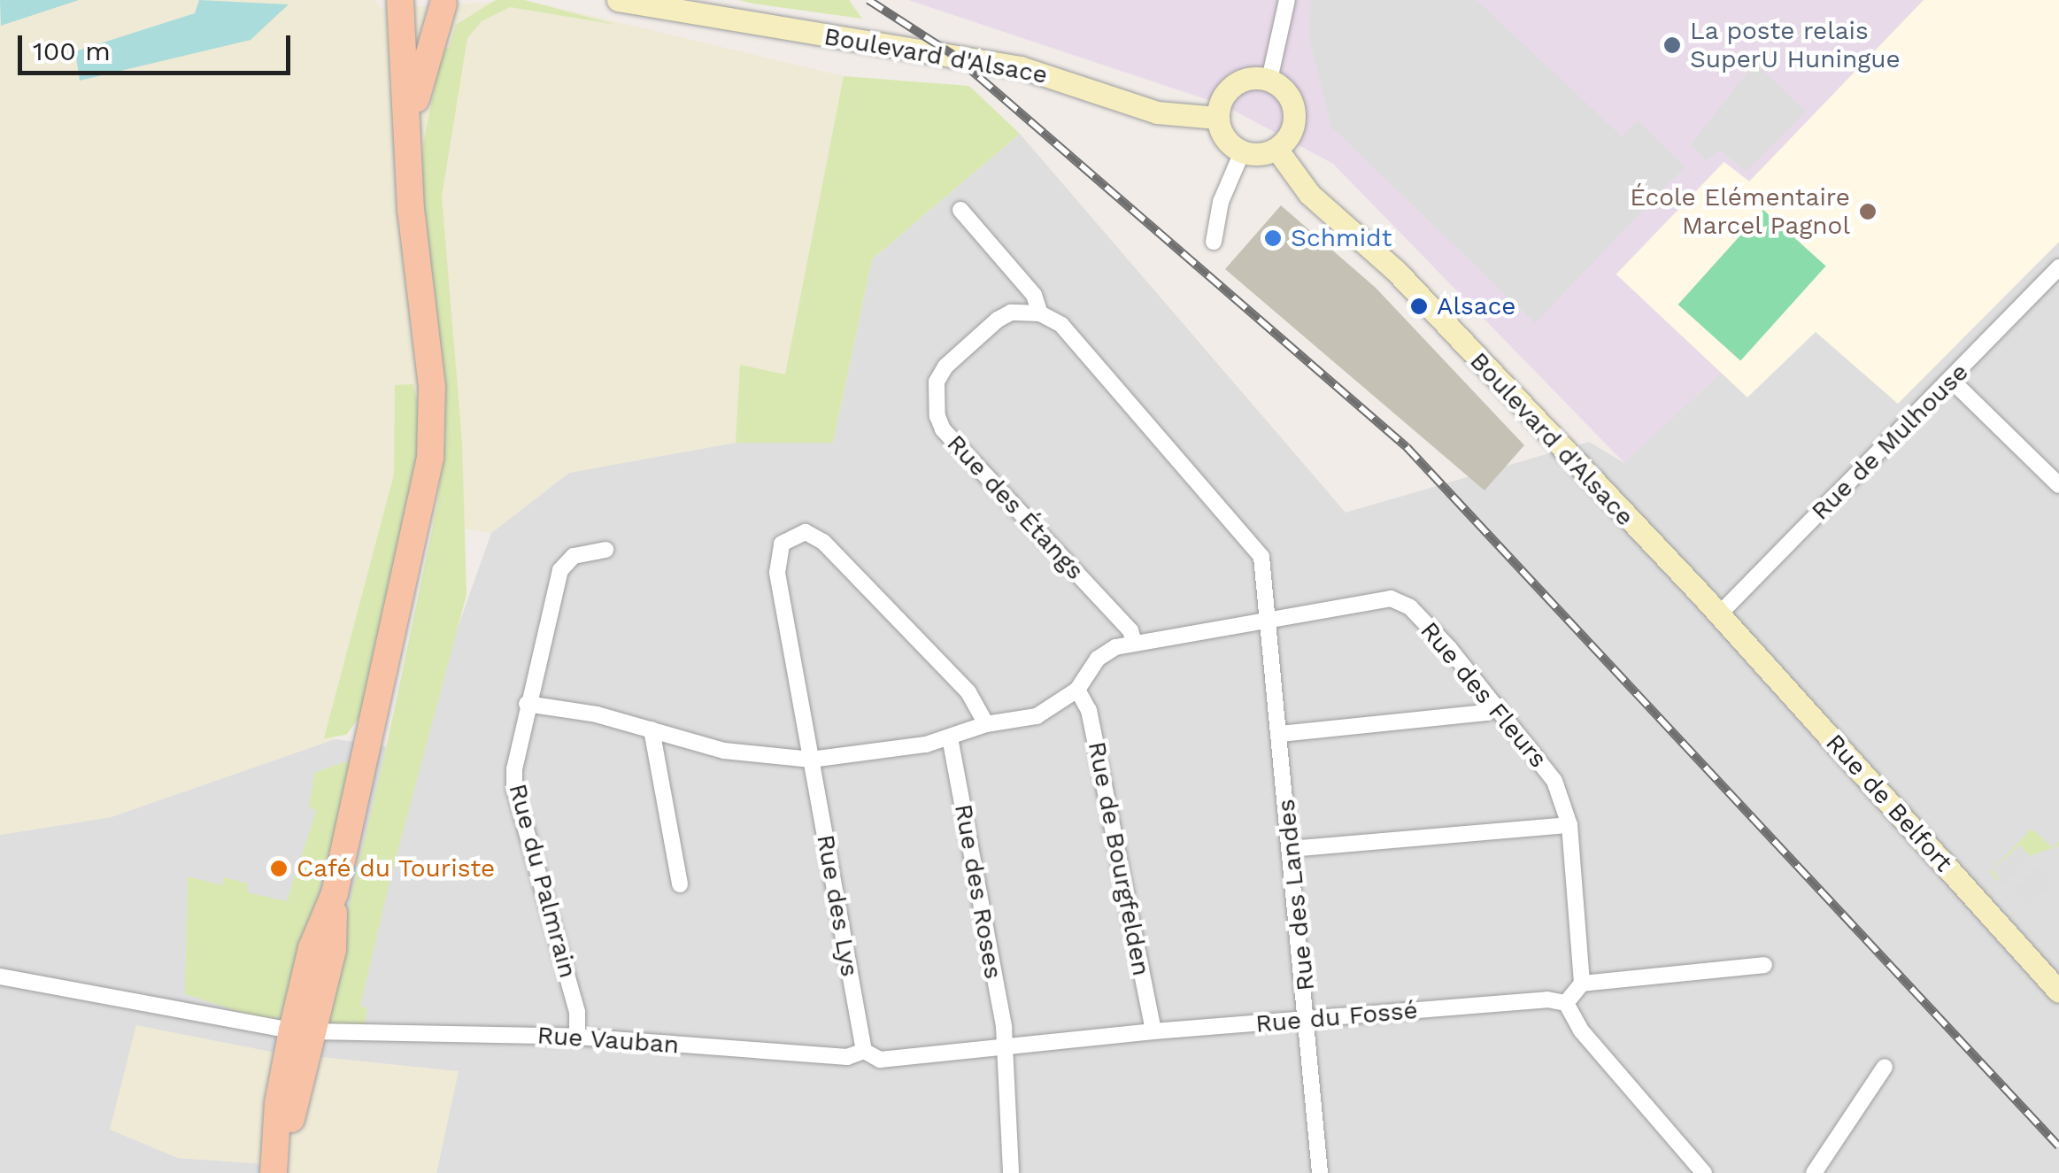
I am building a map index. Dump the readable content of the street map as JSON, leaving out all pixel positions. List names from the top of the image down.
{
  "streets": {
    "main road": ["Boulevard d'Alsace", "Rue de Belfort"],
    "street": [
      "Rue de Mulhouse",
      "Rue des Étangs",
      "Rue des Fleurs",
      "Rue de Bourgfelden",
      "Rue du Palmrain",
      "Rue des Roses",
      "Rue des Landes",
      "Rue des Lys",
      "Rue du Fossé",
      "Rue Vauban"
    ]
  },
  "crossings": [
    ["Boulevard d'Alsace", "Rue de Mulhouse"],
    ["Boulevard d'Alsace", "Rue de Belfort"],
    ["Rue de Mulhouse", "Rue de Belfort"],
    ["Rue des Étangs", "Rue des Fleurs"],
    ["Rue des Fleurs", "Rue de Bourgfelden"],
    ["Rue des Fleurs", "Rue du Palmrain"],
    ["Rue des Fleurs", "Rue des Roses"],
    ["Rue des Fleurs", "Rue des Landes"],
    ["Rue des Fleurs", "Rue des Lys"],
    ["Rue de Bourgfelden", "Rue du Fossé"],
    ["Rue du Palmrain", "Rue Vauban"],
    ["Rue des Roses", "Rue du Fossé"],
    ["Rue des Landes", "Rue du Fossé"],
    ["Rue des Lys", "Rue Vauban"],
    ["Rue du Fossé", "Rue Vauban"]
  ],
  "places": [
    "La poste relais SuperU Huningue",
    "École Elémentaire Marcel Pagnol",
    "Schmidt",
    "Alsace",
    "Café du Touriste"
  ],
  "scale_bar": "100 m"
}
